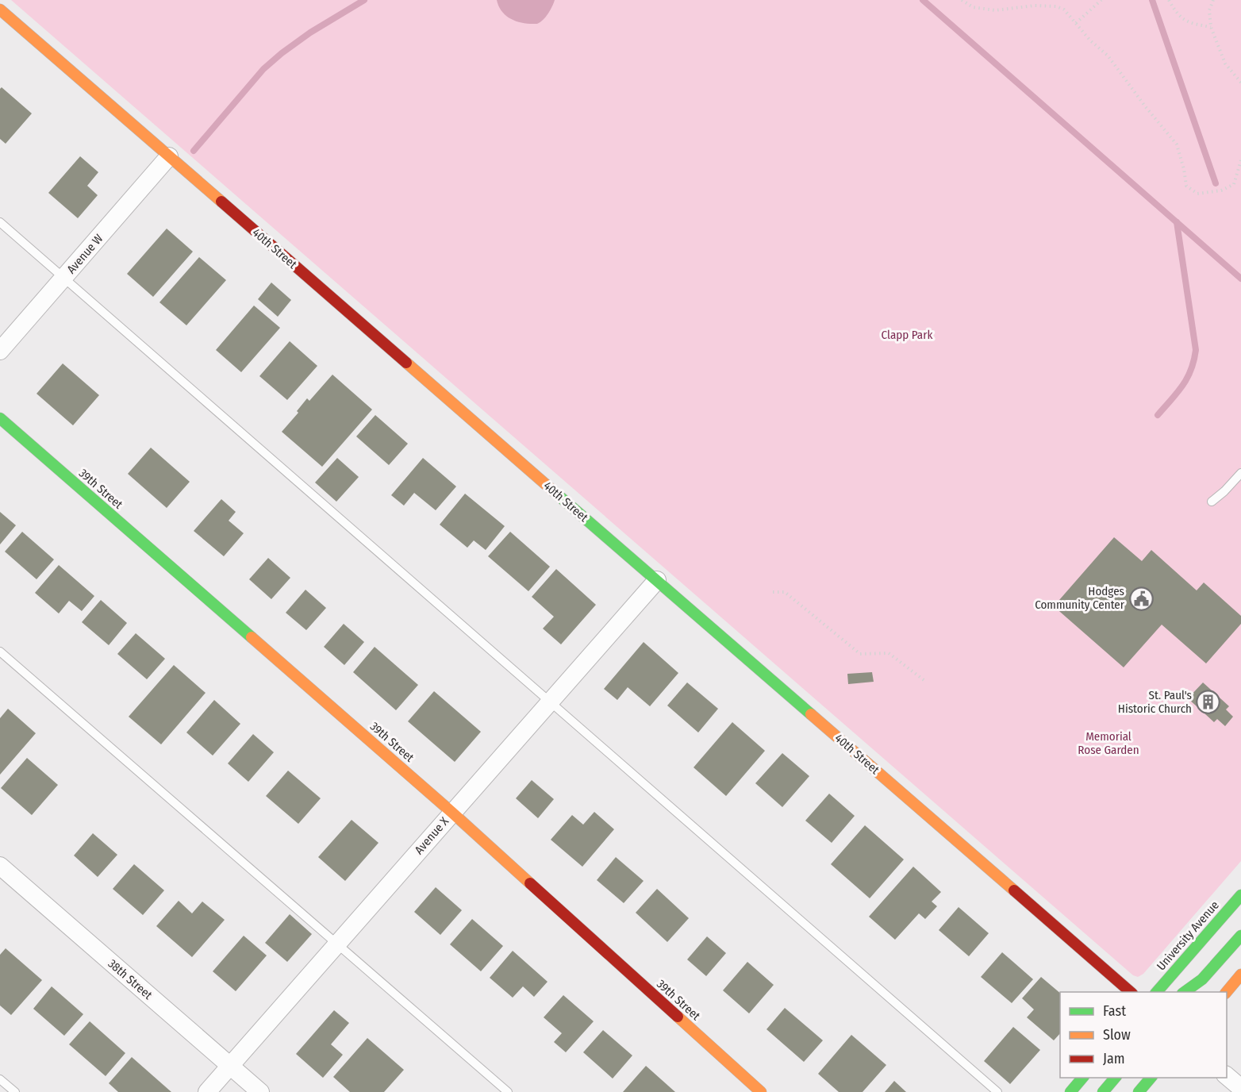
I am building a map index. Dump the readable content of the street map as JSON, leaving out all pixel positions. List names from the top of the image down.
{
  "streets": {
    "street": [
      "40th Street",
      "Avenue W",
      "39th Street",
      "Avenue X",
      "University Avenue",
      "38th Street"
    ]
  },
  "crossings": [
    ["40th Street", "Avenue W"],
    ["40th Street", "Avenue X"],
    ["39th Street", "Avenue X"],
    ["Avenue X", "38th Street"]
  ],
  "parks": ["Clapp Park", "Memorial Rose Garden"],
  "places": {
    "public building": ["Hodges Community Center"],
    "building": ["St. Paul's Historic Church"]
  },
  "legend": ["Fast", "Slow", "Jam"]
}
